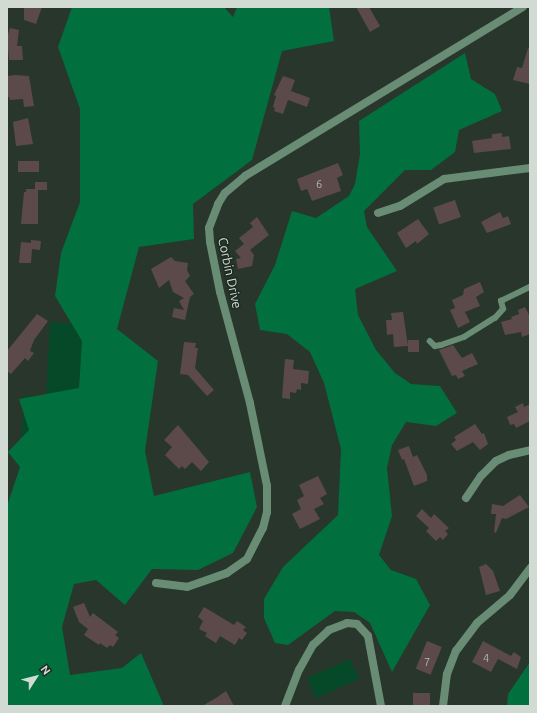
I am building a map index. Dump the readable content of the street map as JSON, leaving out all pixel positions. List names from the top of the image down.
{
  "streets": {
    "street": ["Corbin Drive"]
  },
  "house_numbers": ["6", "4", "7"],
  "north": "top right"
}
